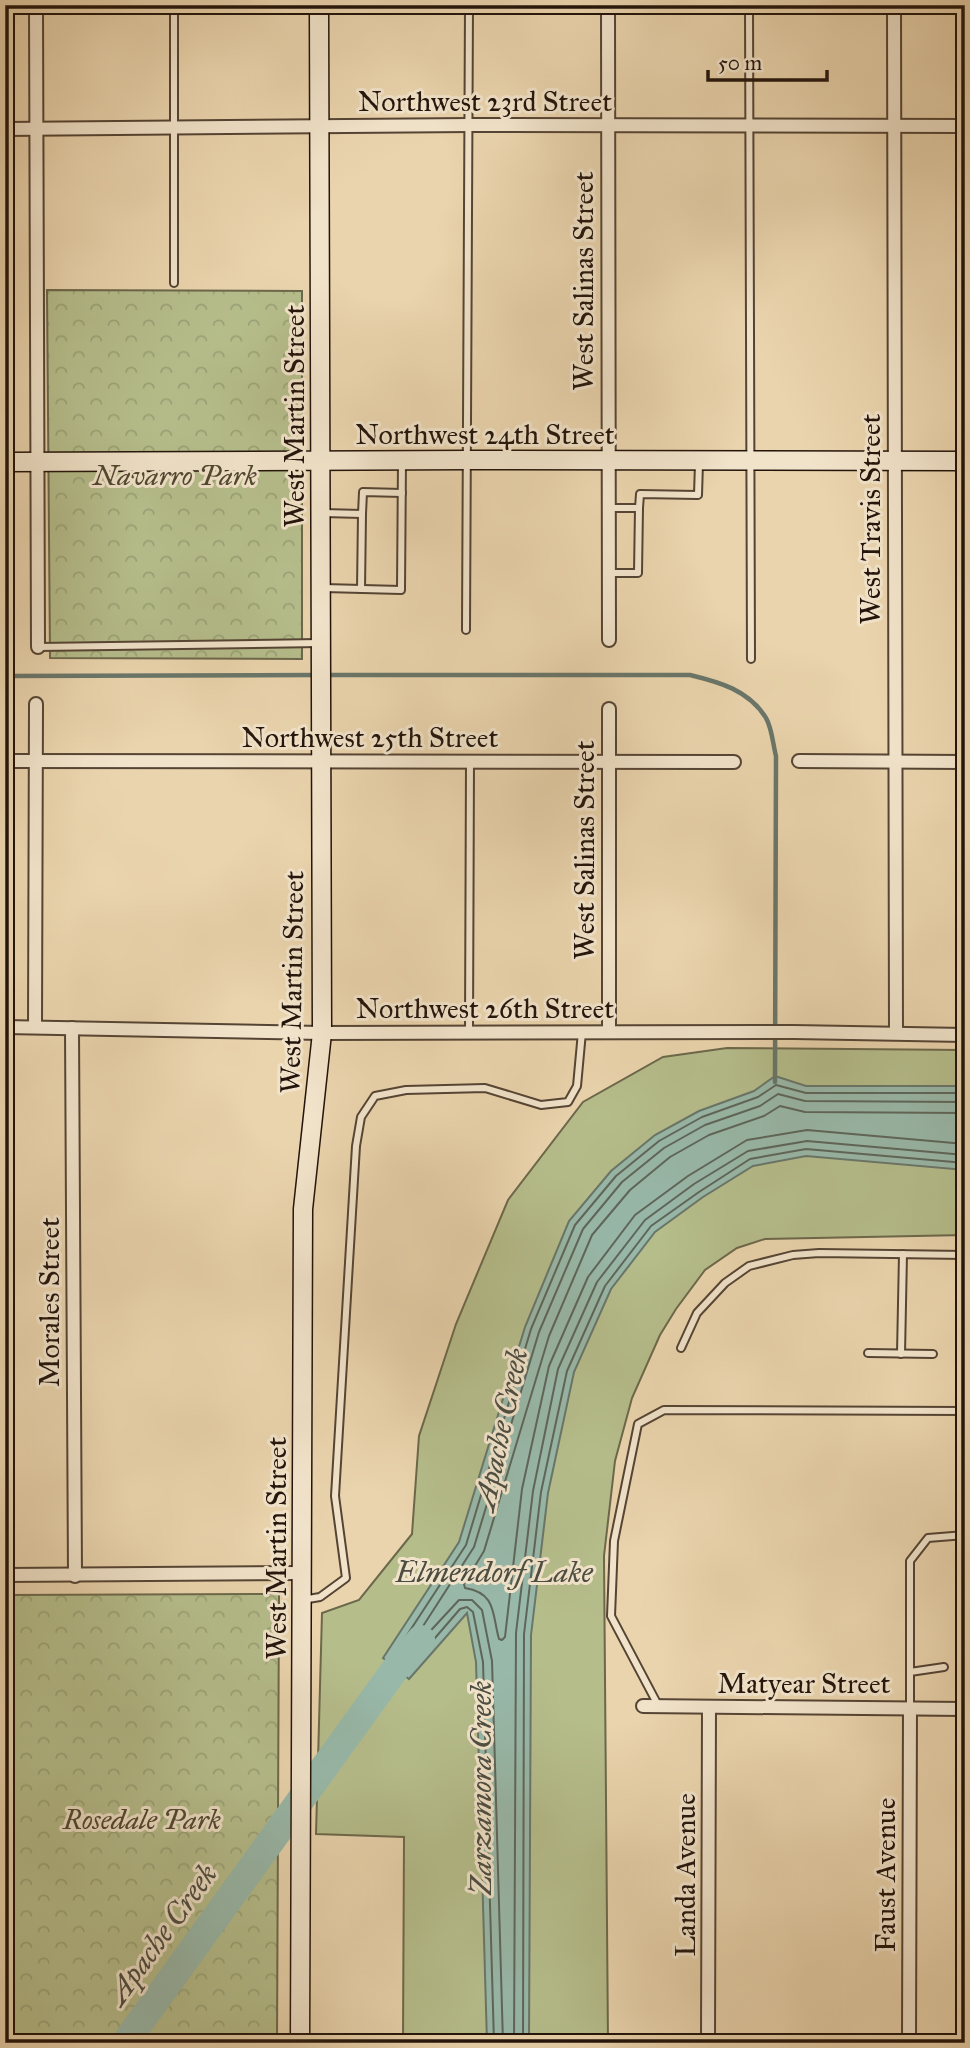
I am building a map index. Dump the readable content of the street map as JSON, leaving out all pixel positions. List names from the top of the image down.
{
  "streets": {
    "street": [
      "Northwest 23rd Street",
      "West Salinas Street",
      "West Martin Street",
      "Northwest 24th Street",
      "West Travis Street",
      "Northwest 25th Street",
      "Northwest 26th Street",
      "Morales Street",
      "Matyear Street",
      "Landa Avenue",
      "Faust Avenue"
    ]
  },
  "crossings": [
    ["Northwest 23rd Street", "West Salinas Street"],
    ["Northwest 23rd Street", "West Martin Street"],
    ["Northwest 23rd Street", "West Travis Street"],
    ["West Salinas Street", "Northwest 24th Street"],
    ["West Salinas Street", "Northwest 25th Street"],
    ["West Salinas Street", "Northwest 26th Street"],
    ["West Martin Street", "Northwest 24th Street"],
    ["West Martin Street", "Northwest 25th Street"],
    ["West Martin Street", "Northwest 26th Street"],
    ["Northwest 24th Street", "West Travis Street"],
    ["West Travis Street", "Northwest 26th Street"],
    ["Northwest 26th Street", "Morales Street"],
    ["Matyear Street", "Landa Avenue"],
    ["Matyear Street", "Faust Avenue"]
  ],
  "water": ["Apache Creek", "Elmendorf Lake", "Zarzamora Creek"],
  "parks": ["Navarro Park", "Rosedale Park"],
  "scale_bar": "50 m"
}
